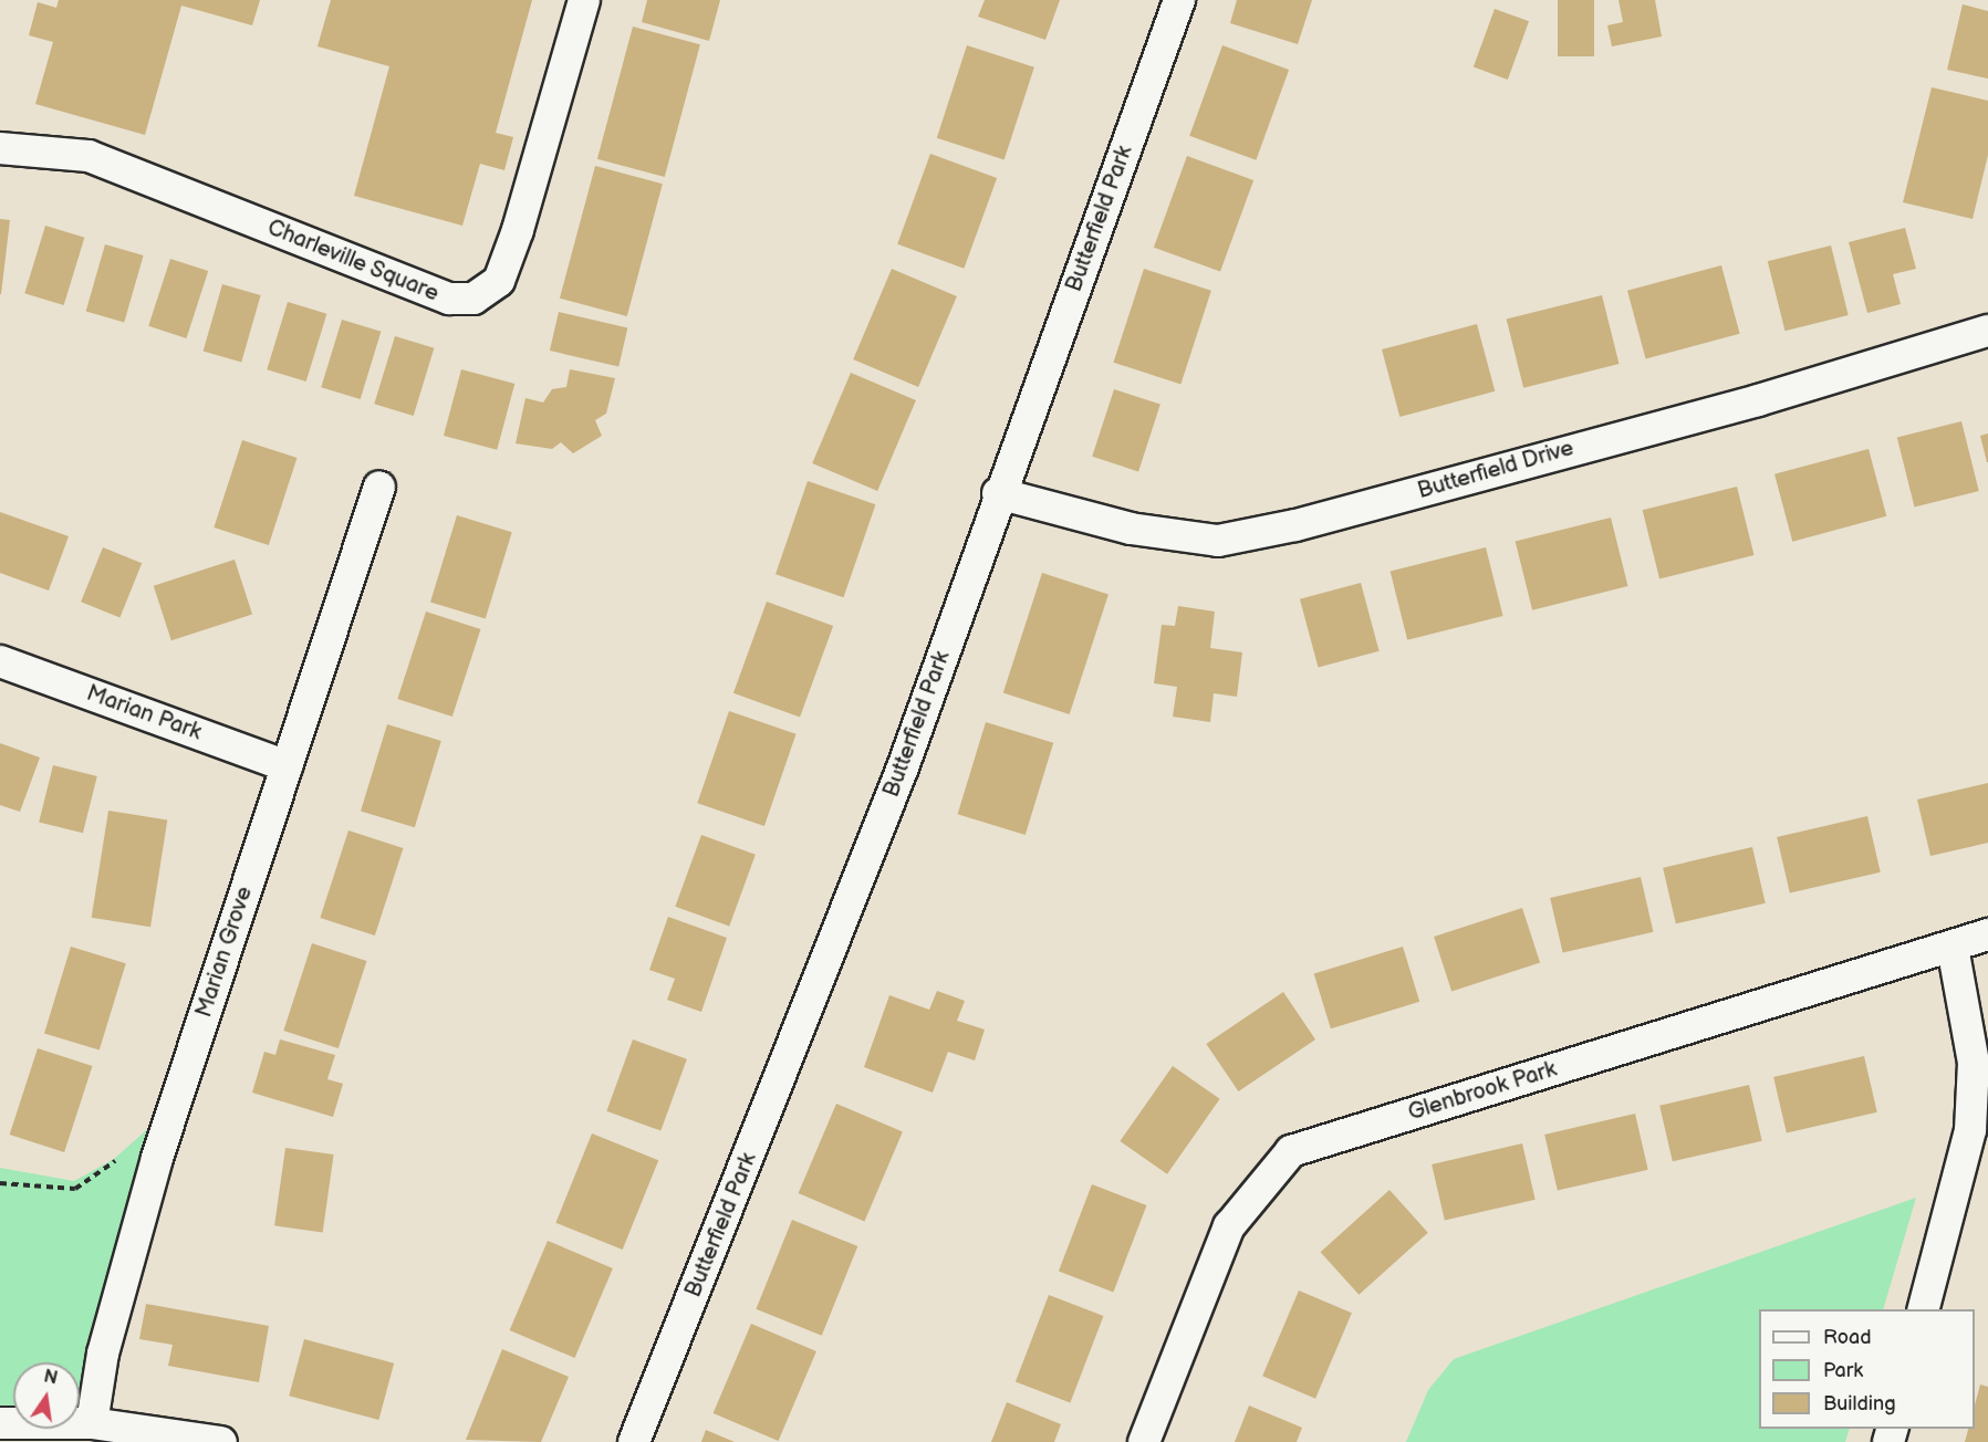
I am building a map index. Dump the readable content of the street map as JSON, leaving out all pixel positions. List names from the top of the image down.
{
  "streets": {
    "street": [
      "Butterfield Park",
      "Charleville Square",
      "Butterfield Drive",
      "Marian Park",
      "Marian Grove",
      "Glenbrook Park"
    ]
  },
  "crossings": [
    ["Butterfield Park", "Butterfield Drive"],
    ["Marian Park", "Marian Grove"]
  ],
  "legend": ["Road", "Park", "Building"],
  "north": "top"
}
